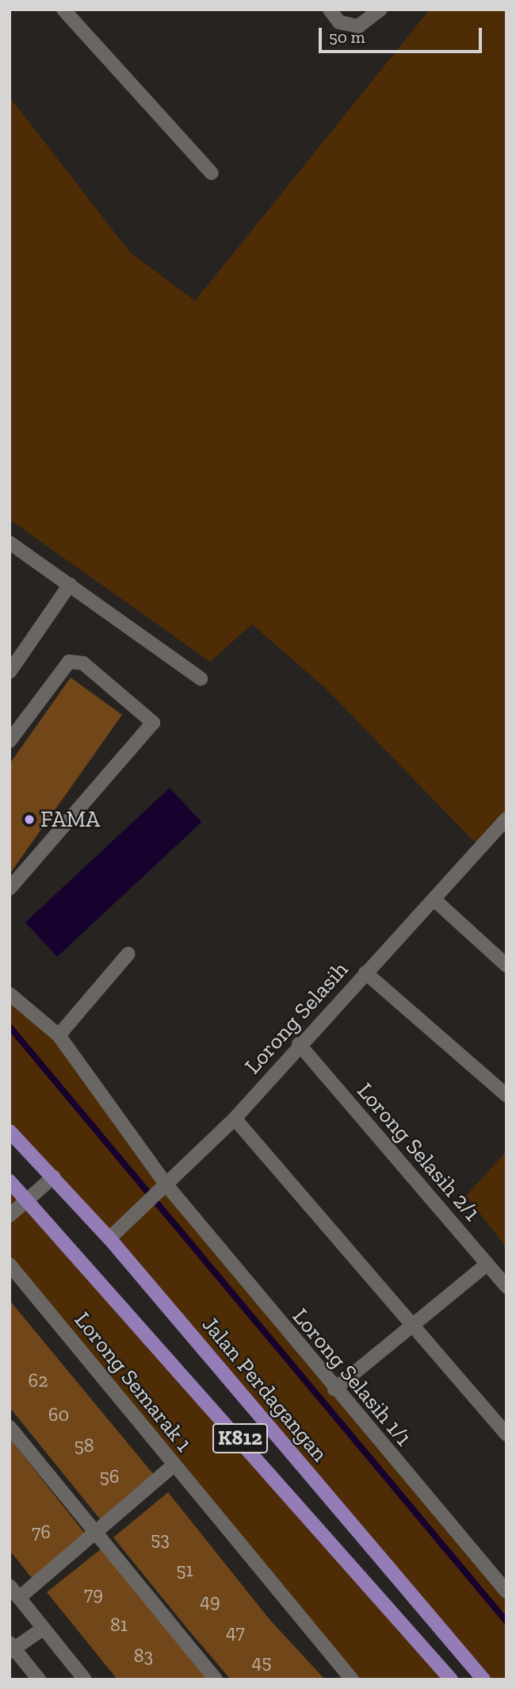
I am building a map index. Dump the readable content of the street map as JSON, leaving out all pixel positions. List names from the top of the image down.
{
  "streets": {
    "main road": ["Jalan Perdagangan", "K812"],
    "street": [
      "Lorong Selasih",
      "Lorong Selasih 2/1",
      "Lorong Selasih 1/1",
      "Lorong Semarak 1"
    ]
  },
  "crossings": [
    ["Lorong Selasih", "Lorong Selasih 2/1"],
    ["Lorong Selasih", "Lorong Selasih 1/1"],
    ["Lorong Selasih", "Jalan Perdagangan"]
  ],
  "places": ["FAMA"],
  "house_numbers": [
    "62",
    "60",
    "58",
    "56",
    "76",
    "53",
    "51",
    "79",
    "49",
    "81",
    "47",
    "83",
    "45"
  ],
  "scale_bar": "50 m"
}
